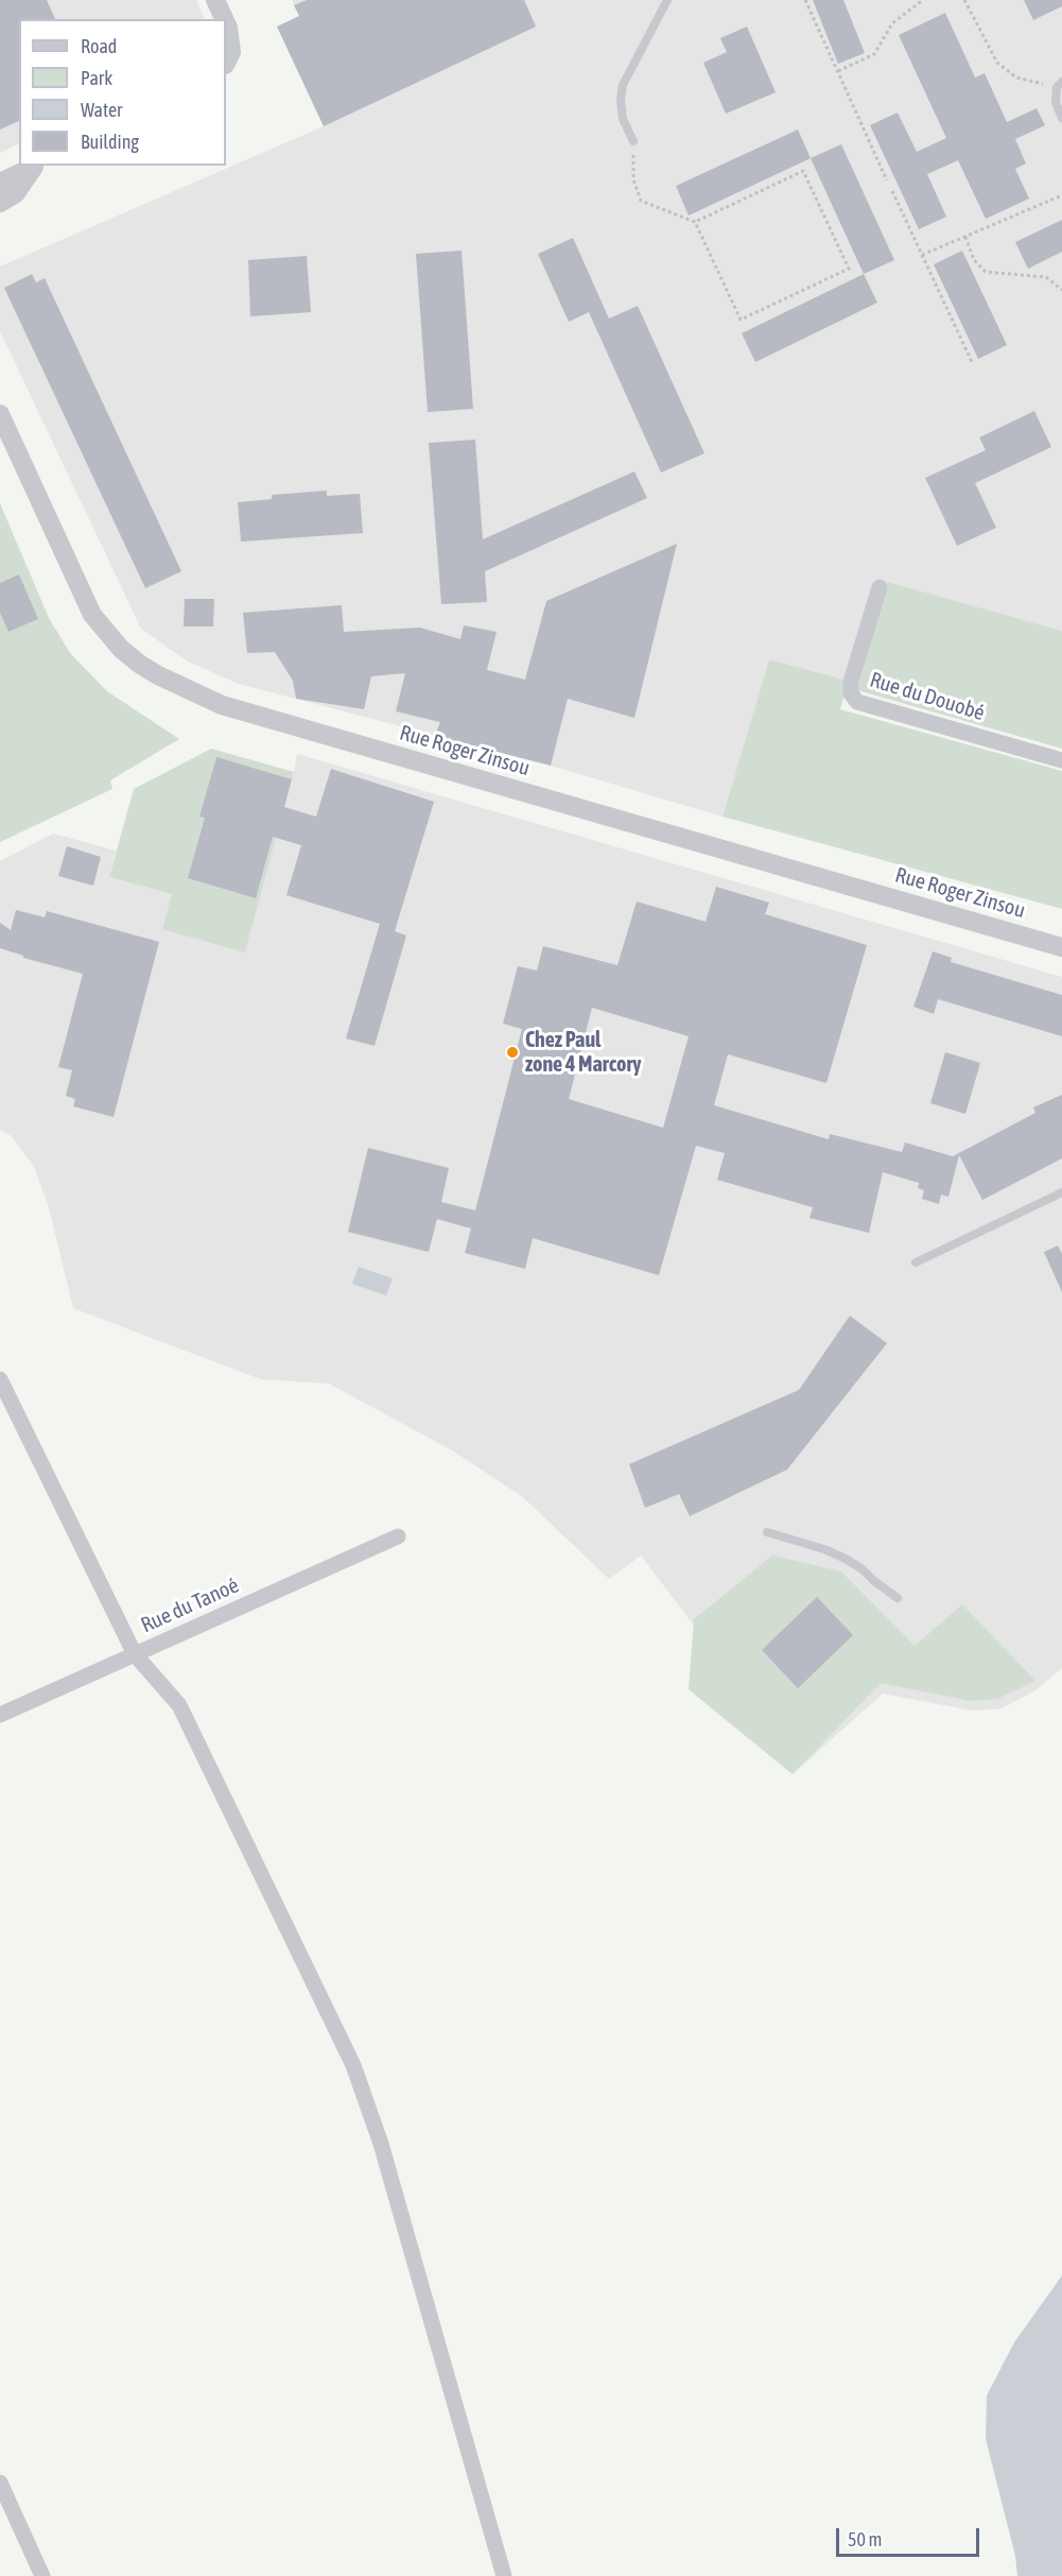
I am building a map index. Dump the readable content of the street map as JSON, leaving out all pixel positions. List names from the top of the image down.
{
  "streets": {
    "street": ["Rue du Douobé", "Rue Roger Zinsou", "Rue du Tanoé"]
  },
  "places": ["Chez Paul zone 4 Marcory"],
  "legend": [
    "Road",
    "Park",
    "Water",
    "Building"
  ],
  "scale_bar": "50 m"
}
